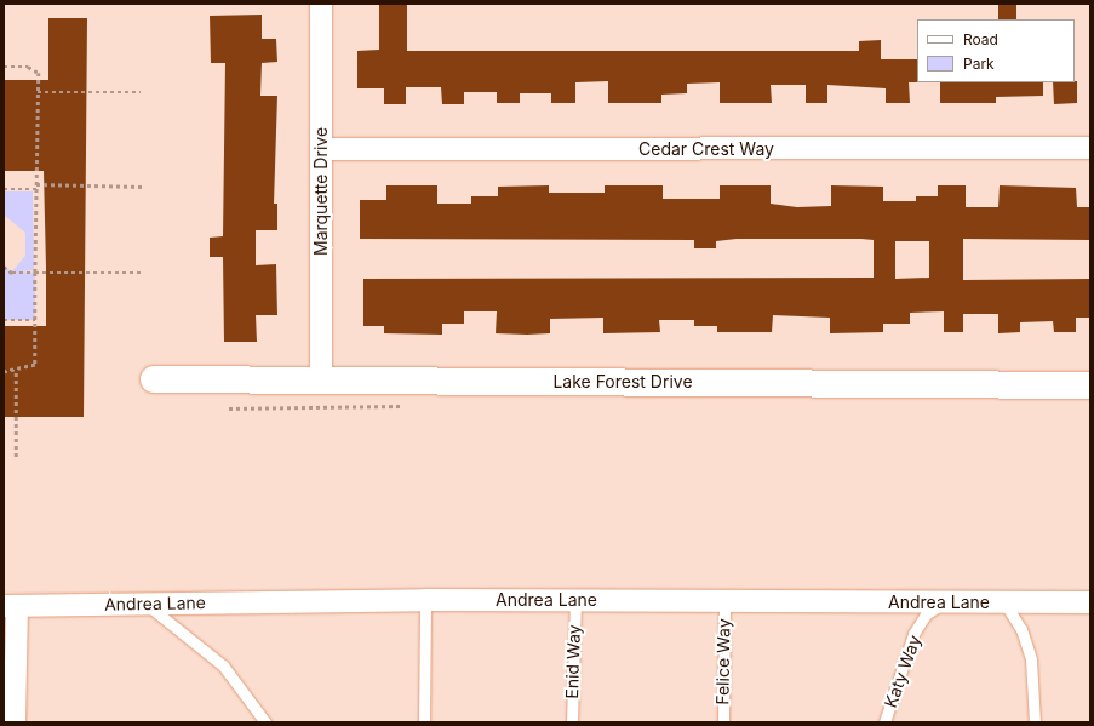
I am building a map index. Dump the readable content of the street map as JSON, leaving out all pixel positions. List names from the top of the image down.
{
  "streets": {
    "street": [
      "Cedar Crest Way",
      "Marquette Drive",
      "Lake Forest Drive",
      "Andrea Lane"
    ],
    "lane": ["Enid Way", "Felice Way", "Katy Way"]
  },
  "crossings": [
    ["Cedar Crest Way", "Marquette Drive"],
    ["Marquette Drive", "Lake Forest Drive"],
    ["Andrea Lane", "Enid Way"],
    ["Andrea Lane", "Felice Way"],
    ["Andrea Lane", "Katy Way"]
  ],
  "legend": ["Road", "Park"]
}
